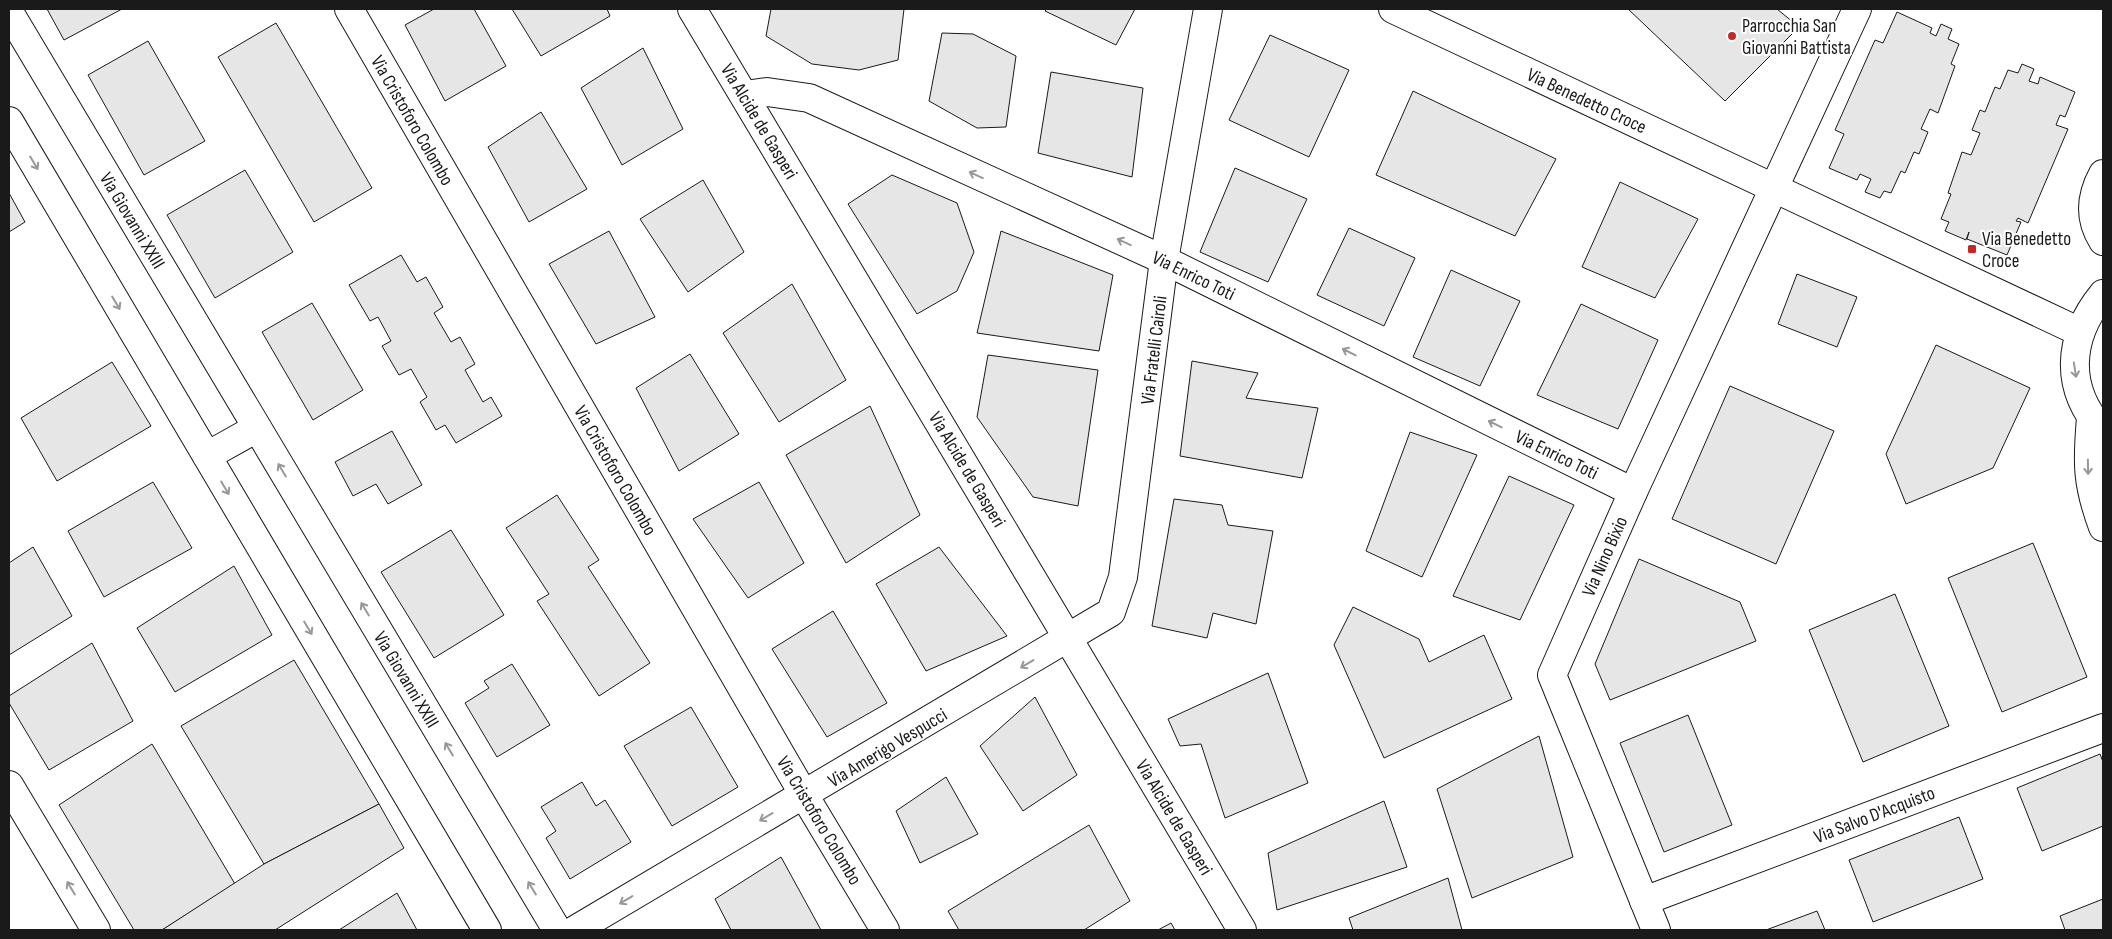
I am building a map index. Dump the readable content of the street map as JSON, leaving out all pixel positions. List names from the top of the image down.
{
  "streets": {
    "street": [
      "Via Benedetto Croce",
      "Via Cristoforo Colombo",
      "Via Alcide de Gasperi",
      "Via Giovanni XXIII",
      "Via Enrico Toti",
      "Via Fratelli Cairoli",
      "Via Nino Bixio",
      "Via Amerigo Vespucci",
      "Via Salvo D'Acquisto"
    ]
  },
  "crossings": [
    ["Via Benedetto Croce", "Via Nino Bixio"],
    ["Via Cristoforo Colombo", "Via Amerigo Vespucci"],
    ["Via Alcide de Gasperi", "Via Enrico Toti"],
    ["Via Alcide de Gasperi", "Via Fratelli Cairoli"],
    ["Via Alcide de Gasperi", "Via Amerigo Vespucci"],
    ["Via Enrico Toti", "Via Fratelli Cairoli"],
    ["Via Enrico Toti", "Via Nino Bixio"],
    ["Via Fratelli Cairoli", "Via Amerigo Vespucci"],
    ["Via Nino Bixio", "Via Salvo D'Acquisto"]
  ],
  "one_way": ["Via Enrico Toti", "Via Amerigo Vespucci"],
  "places": {
    "other": ["Parrocchia San Giovanni Battista"],
    "transit": ["Via Benedetto Croce"]
  }
}
